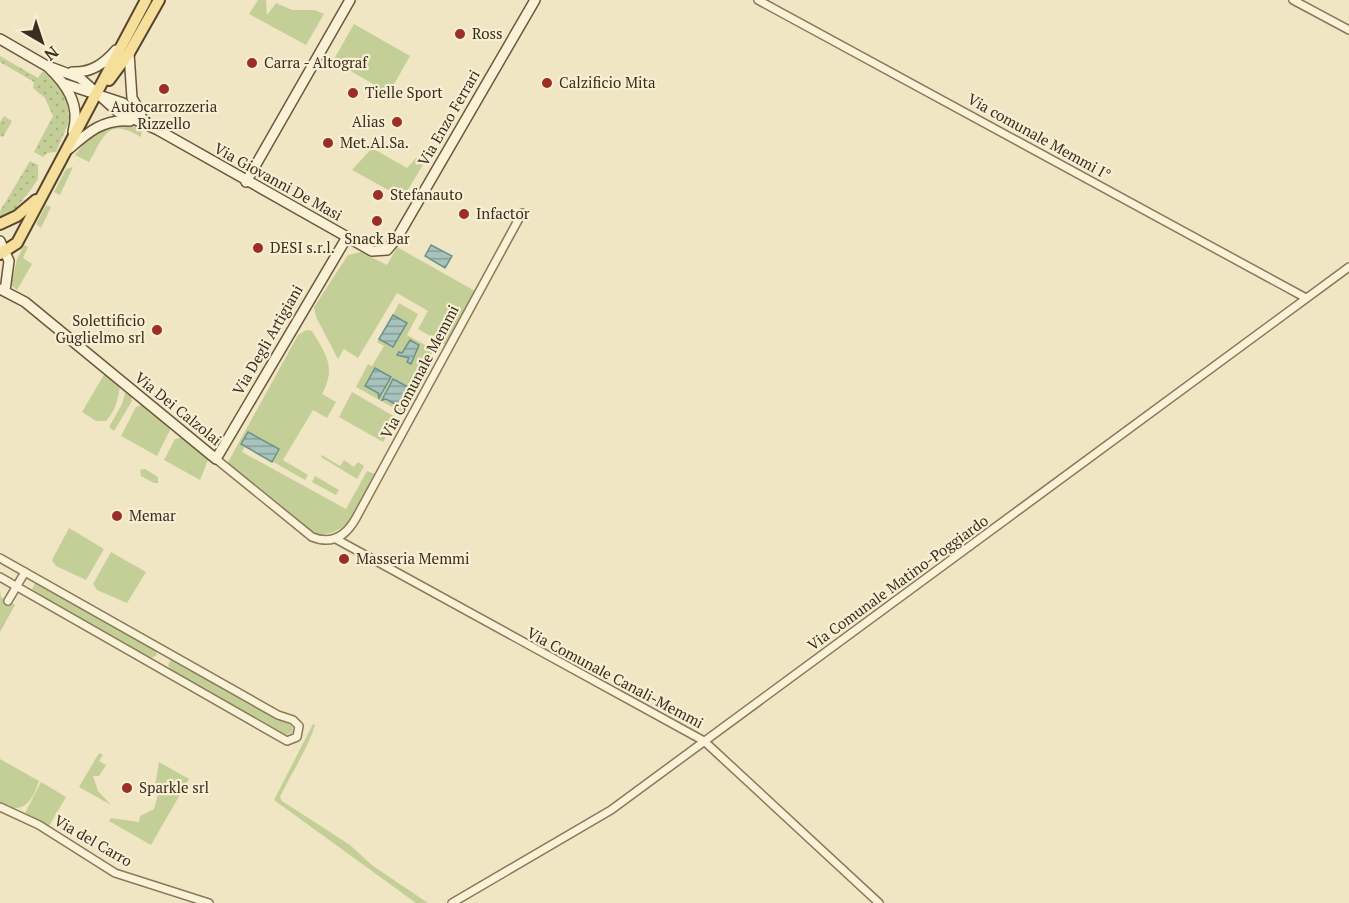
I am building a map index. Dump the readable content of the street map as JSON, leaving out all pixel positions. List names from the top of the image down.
{
  "streets": {
    "street": [
      "Via Enzo Ferrari",
      "Via comunale Memmi I°",
      "Via Giovanni De Masi",
      "Via Degli Artigiani",
      "Via Comunale Memmi",
      "Via Dei Calzolai",
      "Via Comunale Matino-Poggiardo",
      "Via Comunale Canali-Memmi",
      "Via del Carro"
    ]
  },
  "crossings": [
    ["Via Enzo Ferrari", "Via Giovanni De Masi"],
    ["Via comunale Memmi I°", "Via Comunale Matino-Poggiardo"],
    ["Via Giovanni De Masi", "Via Degli Artigiani"],
    ["Via Degli Artigiani", "Via Dei Calzolai"],
    ["Via Comunale Memmi", "Via Dei Calzolai"],
    ["Via Comunale Memmi", "Via Comunale Canali-Memmi"],
    ["Via Dei Calzolai", "Via Comunale Canali-Memmi"],
    ["Via Comunale Matino-Poggiardo", "Via Comunale Canali-Memmi"]
  ],
  "places": [
    "Ross",
    "Carra - Altograf",
    "Calzificio Mita",
    "Autocarrozzeria Rizzello",
    "Tielle Sport",
    "Alias",
    "Met.Al.Sa.",
    "Stefanauto",
    "Infactor",
    "Snack Bar",
    "DESI s.r.l.",
    "Solettificio Guglielmo srl",
    "Memar",
    "Masseria Memmi",
    "Sparkle srl"
  ],
  "north": "bottom right"
}
